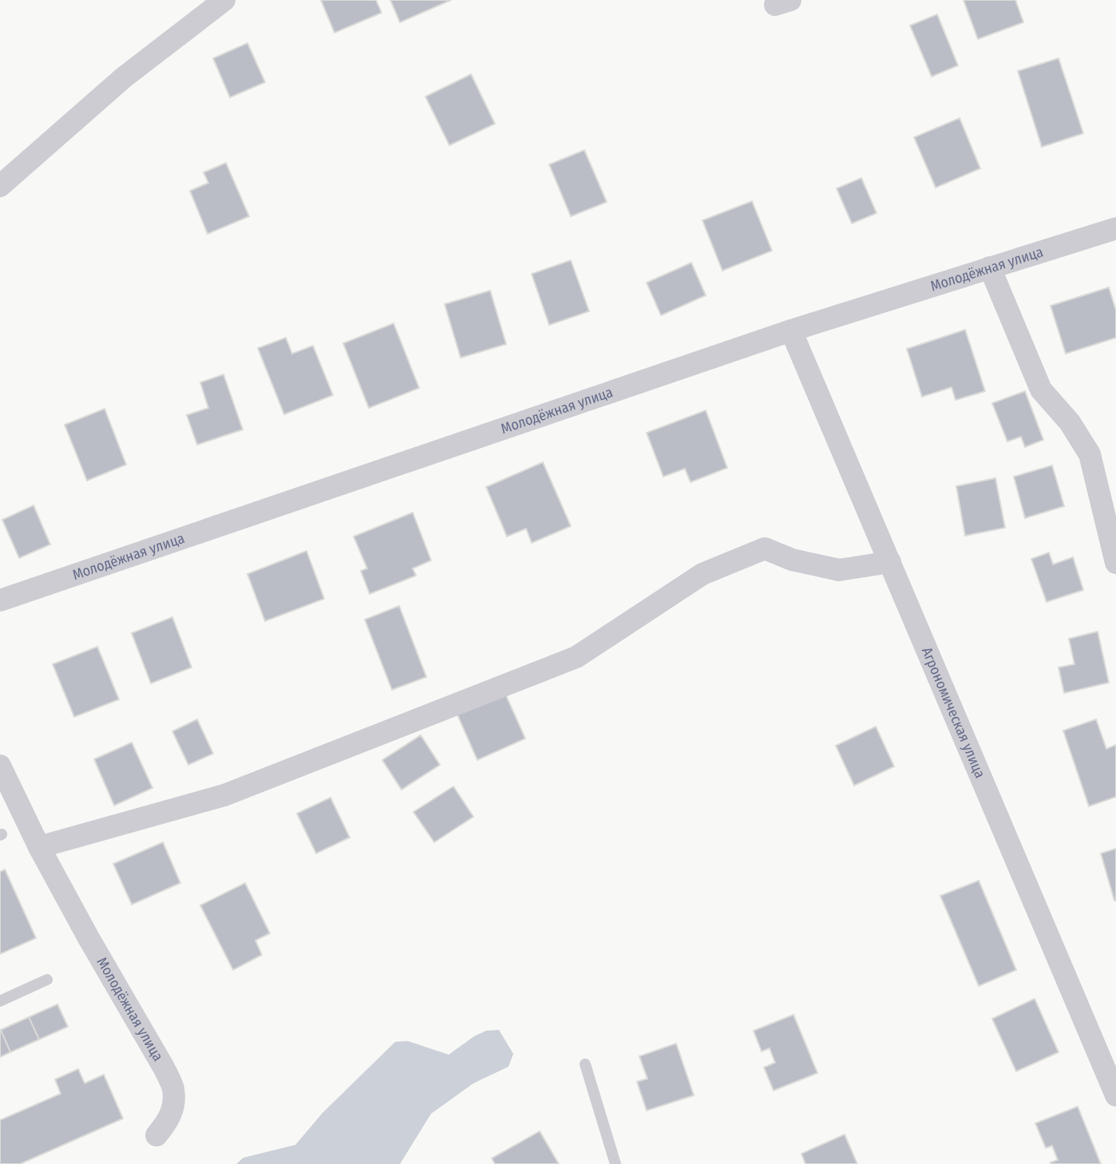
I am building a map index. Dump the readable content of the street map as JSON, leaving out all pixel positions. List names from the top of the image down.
{
  "streets": {
    "street": ["Молодёжная улица", "Агрономическая улица"]
  },
  "crossings": [
    ["Молодёжная улица", "Агрономическая улица"]
  ]
}
